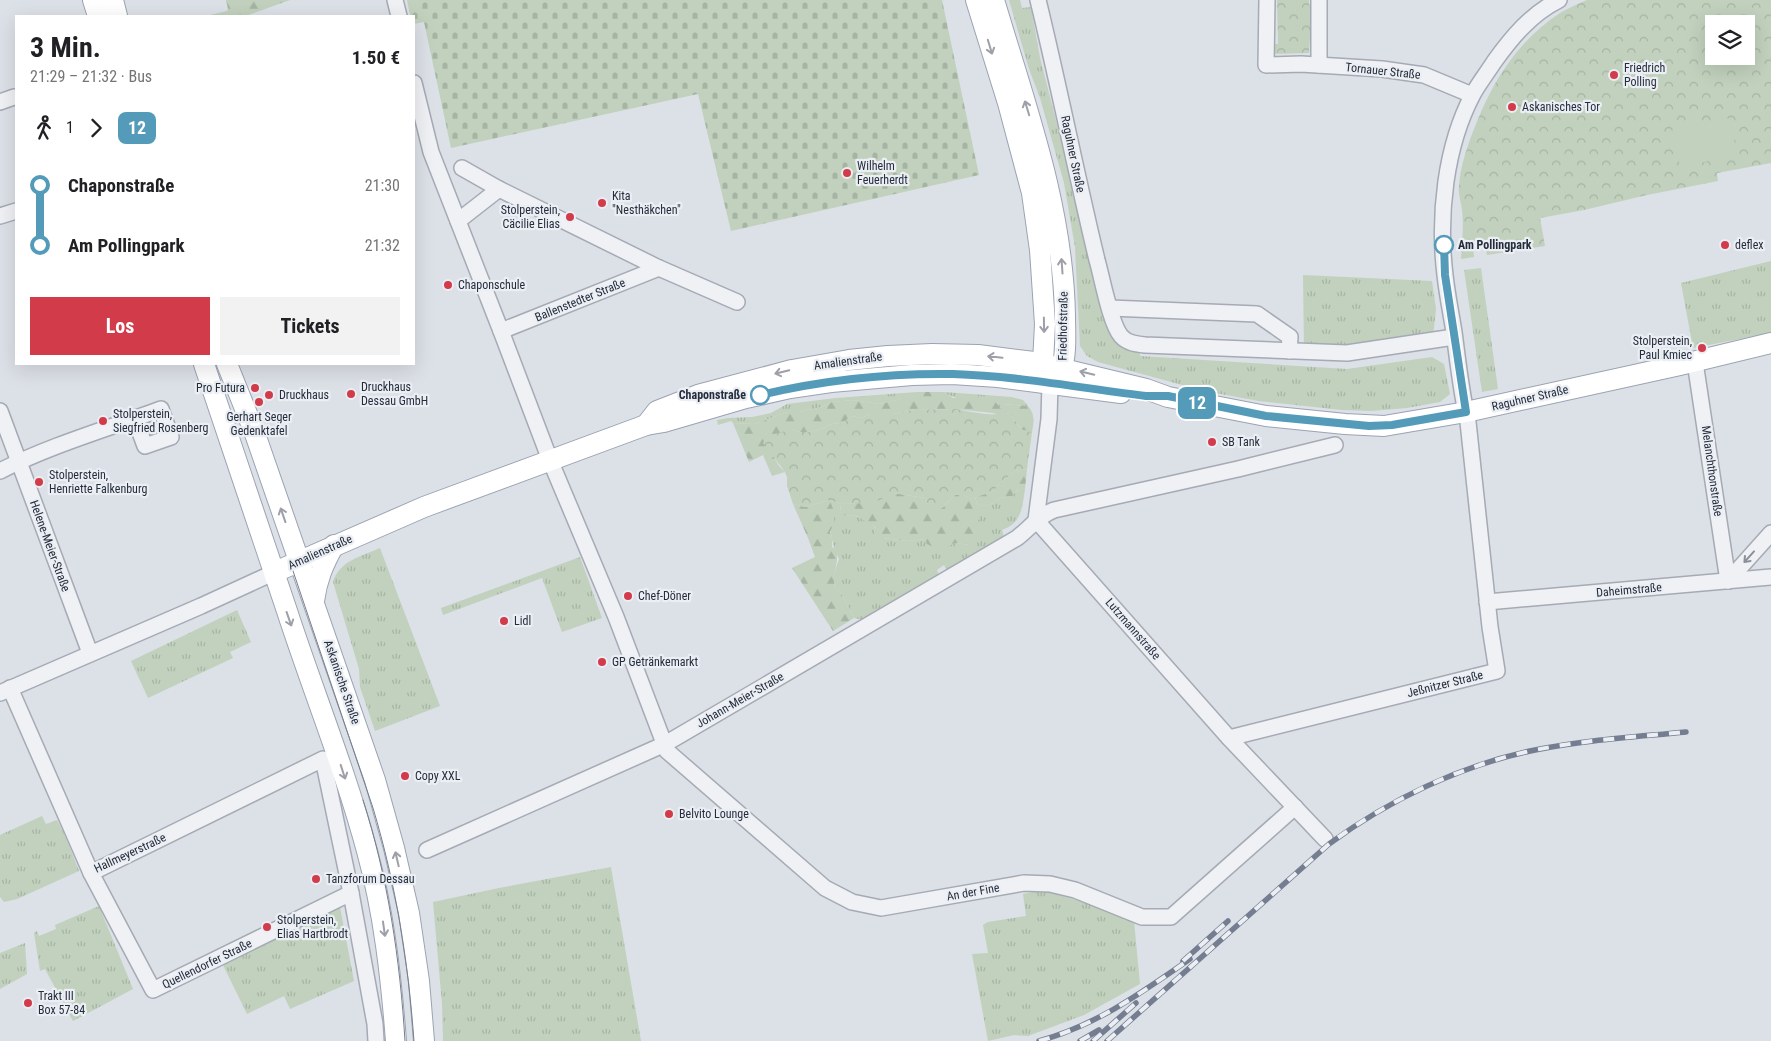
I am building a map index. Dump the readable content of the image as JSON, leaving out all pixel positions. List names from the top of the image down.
{
  "streets": {
    "main road": [
      "Raguhner Straße",
      "Friedhofstraße",
      "Amalienstraße",
      "Askanische Straße"
    ],
    "street": [
      "Tornauer Straße",
      "Ballenstedter Straße",
      "Melanchthonstraße",
      "Helene-Meier-Straße",
      "Daheimstraße",
      "Lutzmannstraße",
      "Jeßnitzer Straße",
      "Johann-Meier-Straße",
      "Hallmeyerstraße",
      "An der Fine",
      "Quellendorfer Straße"
    ]
  },
  "crossings": [
    ["Raguhner Straße", "Friedhofstraße"],
    ["Raguhner Straße", "Amalienstraße"],
    ["Raguhner Straße", "Melanchthonstraße"],
    ["Raguhner Straße", "Jeßnitzer Straße"],
    ["Friedhofstraße", "Amalienstraße"],
    ["Amalienstraße", "Helene-Meier-Straße"],
    ["Amalienstraße", "Askanische Straße"],
    ["Amalienstraße", "Hallmeyerstraße"],
    ["Melanchthonstraße", "Daheimstraße"],
    ["Daheimstraße", "Jeßnitzer Straße"],
    ["Lutzmannstraße", "Jeßnitzer Straße"],
    ["Lutzmannstraße", "Johann-Meier-Straße"],
    ["Lutzmannstraße", "An der Fine"],
    ["Johann-Meier-Straße", "An der Fine"],
    ["Hallmeyerstraße", "Quellendorfer Straße"]
  ],
  "places": [
    "Friedrich Polling",
    "Askanisches Tor",
    "Wilhelm Feuerherdt",
    "Kita \"Nesthäkchen\"",
    "Stolperstein, Cäcilie Elias",
    "Am Pollingpark",
    "deflex",
    "Chaponschule",
    "Stolperstein, Paul Kmiec",
    "Pro Futura",
    "Druckhaus Dessau GmbH",
    "Druckhaus",
    "Chaponstraße",
    "Gerhart Seger Gedenktafel",
    "Stolperstein, Siegfried Rosenberg",
    "SB Tank",
    "Stolperstein, Henriette Falkenburg",
    "Chef-Döner",
    "Lidl",
    "GP Getränkemarkt",
    "Copy XXL",
    "Belvito Lounge",
    "Tanzforum Dessau",
    "Stolperstein, Elias Hartbrodt",
    "Trakt III Box 57-84"
  ],
  "lines": ["bus line 12"],
  "page": {
    "on_map": "12",
    "heading": ["3 Min.", "21:29 – 21:32 · Bus", "1.50 €"],
    "legs": ["1", "12"],
    "list": [
      {
        "name": "Chaponstraße",
        "value": "21:30"
      },
      {
        "name": "Am Pollingpark",
        "value": "21:32"
      }
    ],
    "buttons": ["Los", "Tickets"]
  }
}
